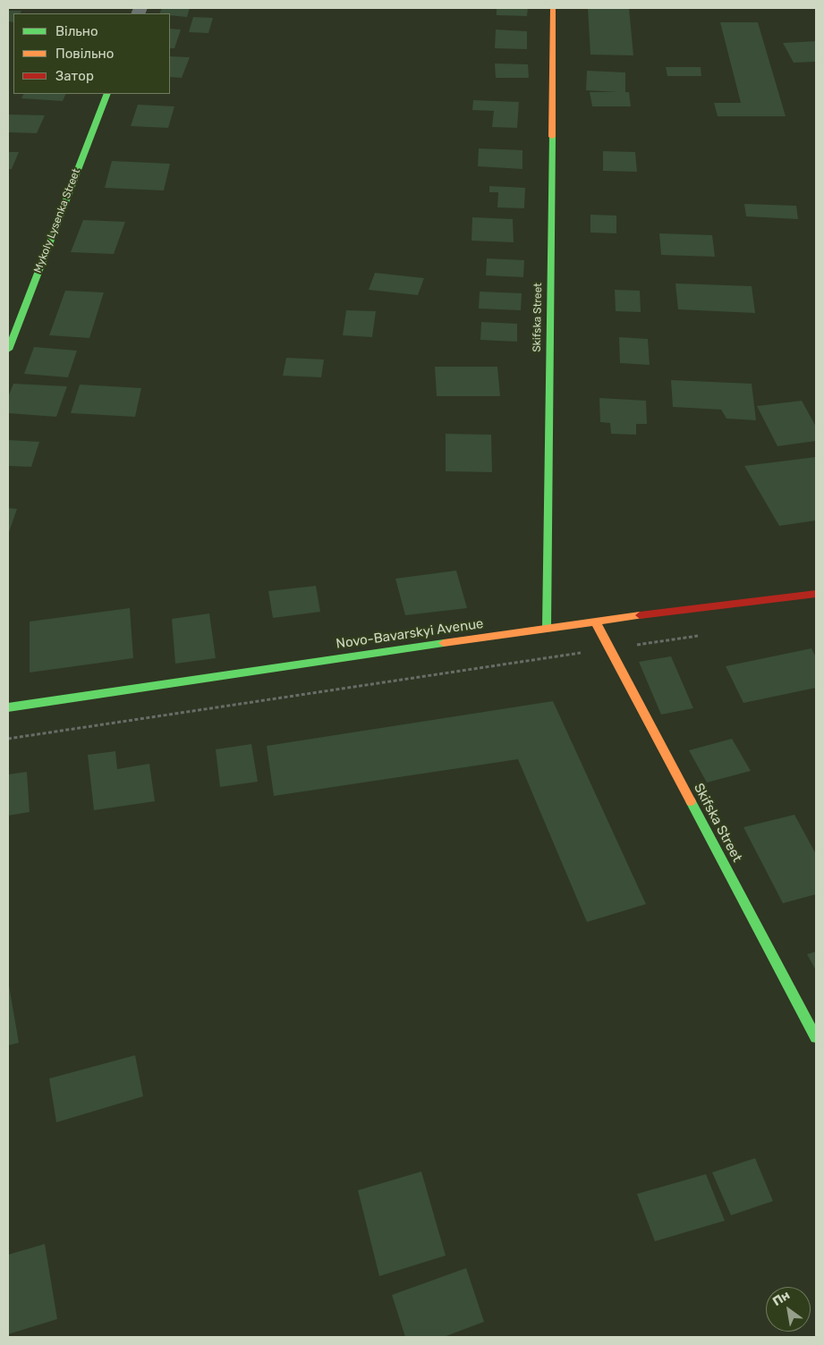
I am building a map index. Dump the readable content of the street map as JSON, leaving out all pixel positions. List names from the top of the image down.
{
  "streets": {
    "main road": ["Mykoly Lysenka Street", "Skifska Street", "Novo-Bavarskyi Avenue"]
  },
  "crossings": [
    ["Skifska Street", "Novo-Bavarskyi Avenue"]
  ],
  "legend": ["Вільно", "Повільно", "Затор"],
  "north": "top left"
}
